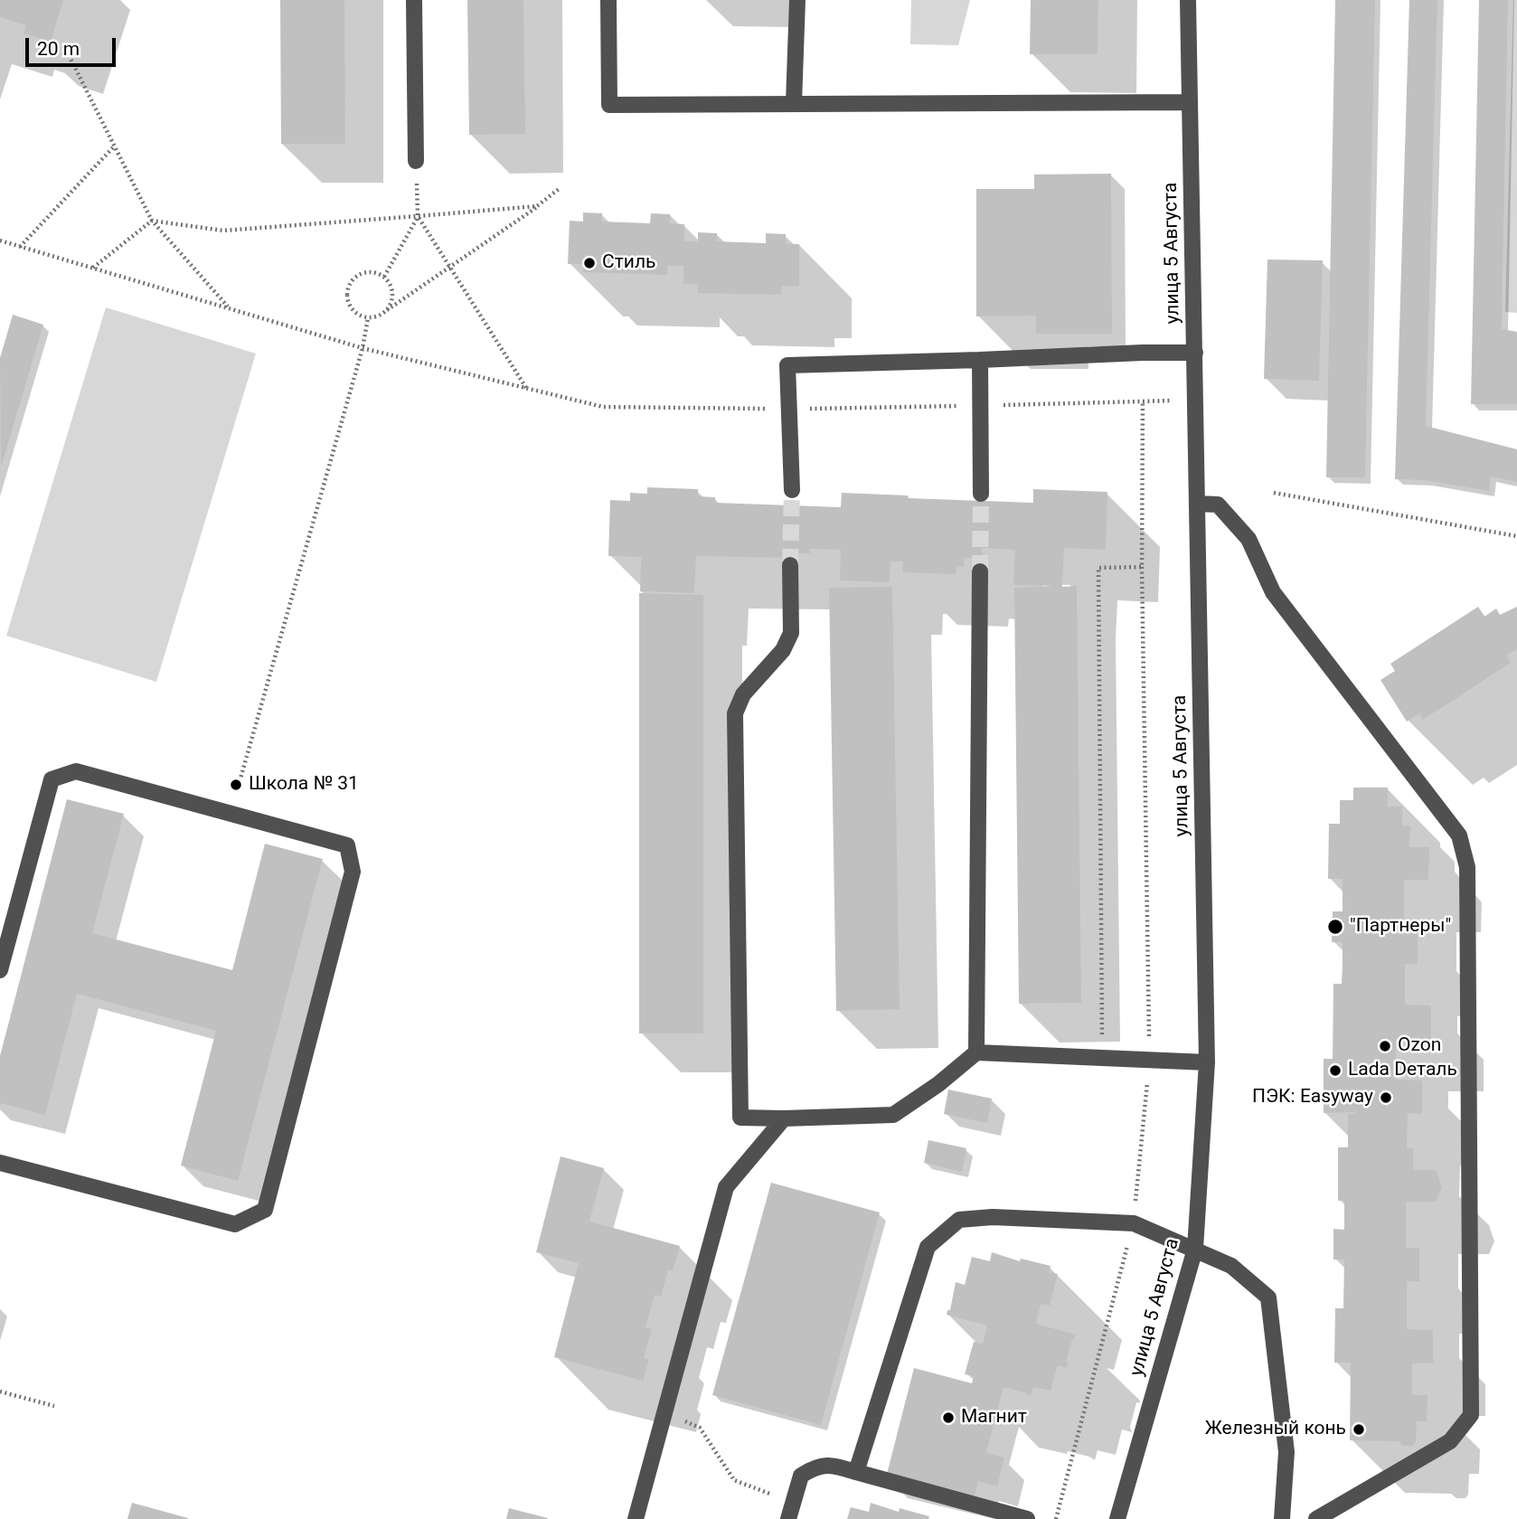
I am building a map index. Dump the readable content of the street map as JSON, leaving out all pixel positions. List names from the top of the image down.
{
  "streets": {
    "street": ["улица 5 Августа"]
  },
  "places": [
    "Стиль",
    "Школа № 31",
    "\"Партнеры\"",
    "Ozon",
    "Lada Dеталь",
    "ПЭК: Easyway",
    "Магнит",
    "Железный конь"
  ],
  "scale_bar": "20 m"
}
